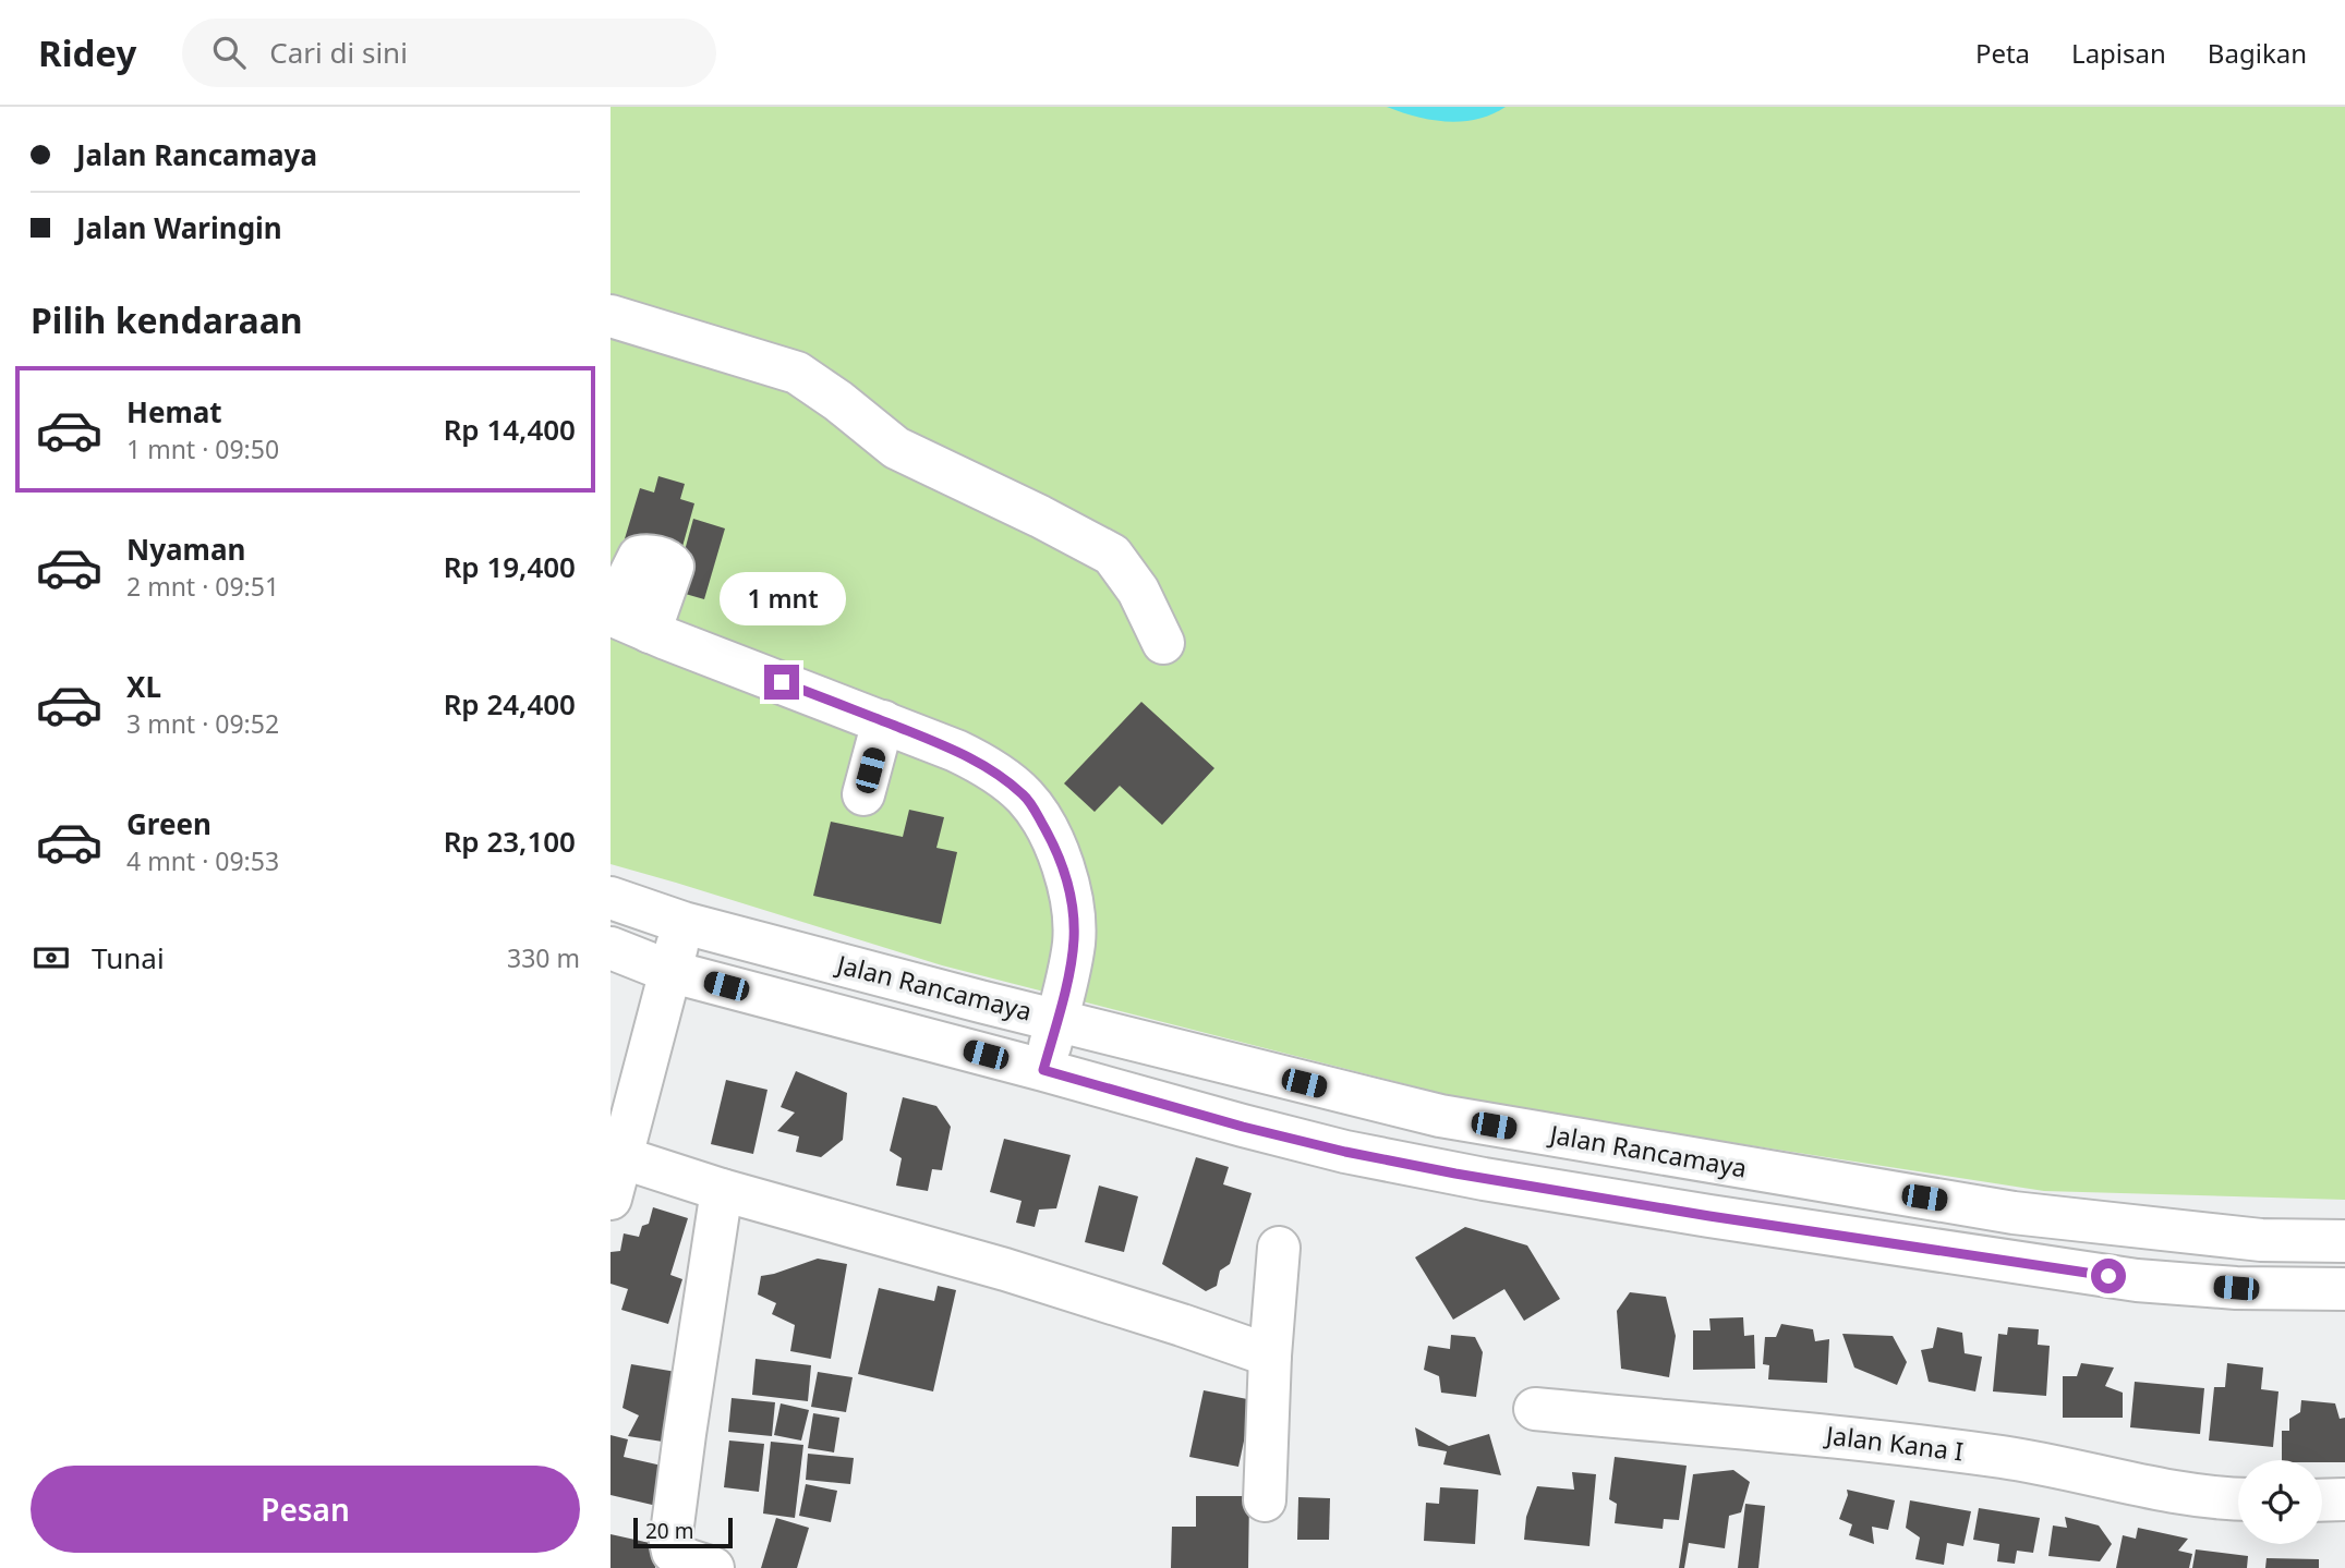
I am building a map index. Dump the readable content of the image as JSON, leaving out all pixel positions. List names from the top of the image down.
{
  "streets": {
    "street": ["Jalan Rancamaya", "Jalan Kana I"]
  },
  "scale_bar": "20 m",
  "page": {
    "header": "Ridey",
    "search": "Cari di sini",
    "nav": ["Peta", "Lapisan", "Bagikan"],
    "banner": ["Jalan Rancamaya", "Jalan Waringin"],
    "heading": "Pilih kendaraan",
    "list": [
      {
        "name": "Hemat",
        "note": "1 mnt · 09:50",
        "value": "Rp 14,400"
      },
      {
        "name": "Nyaman",
        "note": "2 mnt · 09:51",
        "value": "Rp 19,400"
      },
      {
        "name": "XL",
        "note": "3 mnt · 09:52",
        "value": "Rp 24,400"
      },
      {
        "name": "Green",
        "note": "4 mnt · 09:53",
        "value": "Rp 23,100"
      }
    ],
    "bubble": "1 mnt",
    "pay": ["Tunai", "330 m"],
    "buttons": "Pesan",
    "scale": "20 m"
  }
}
